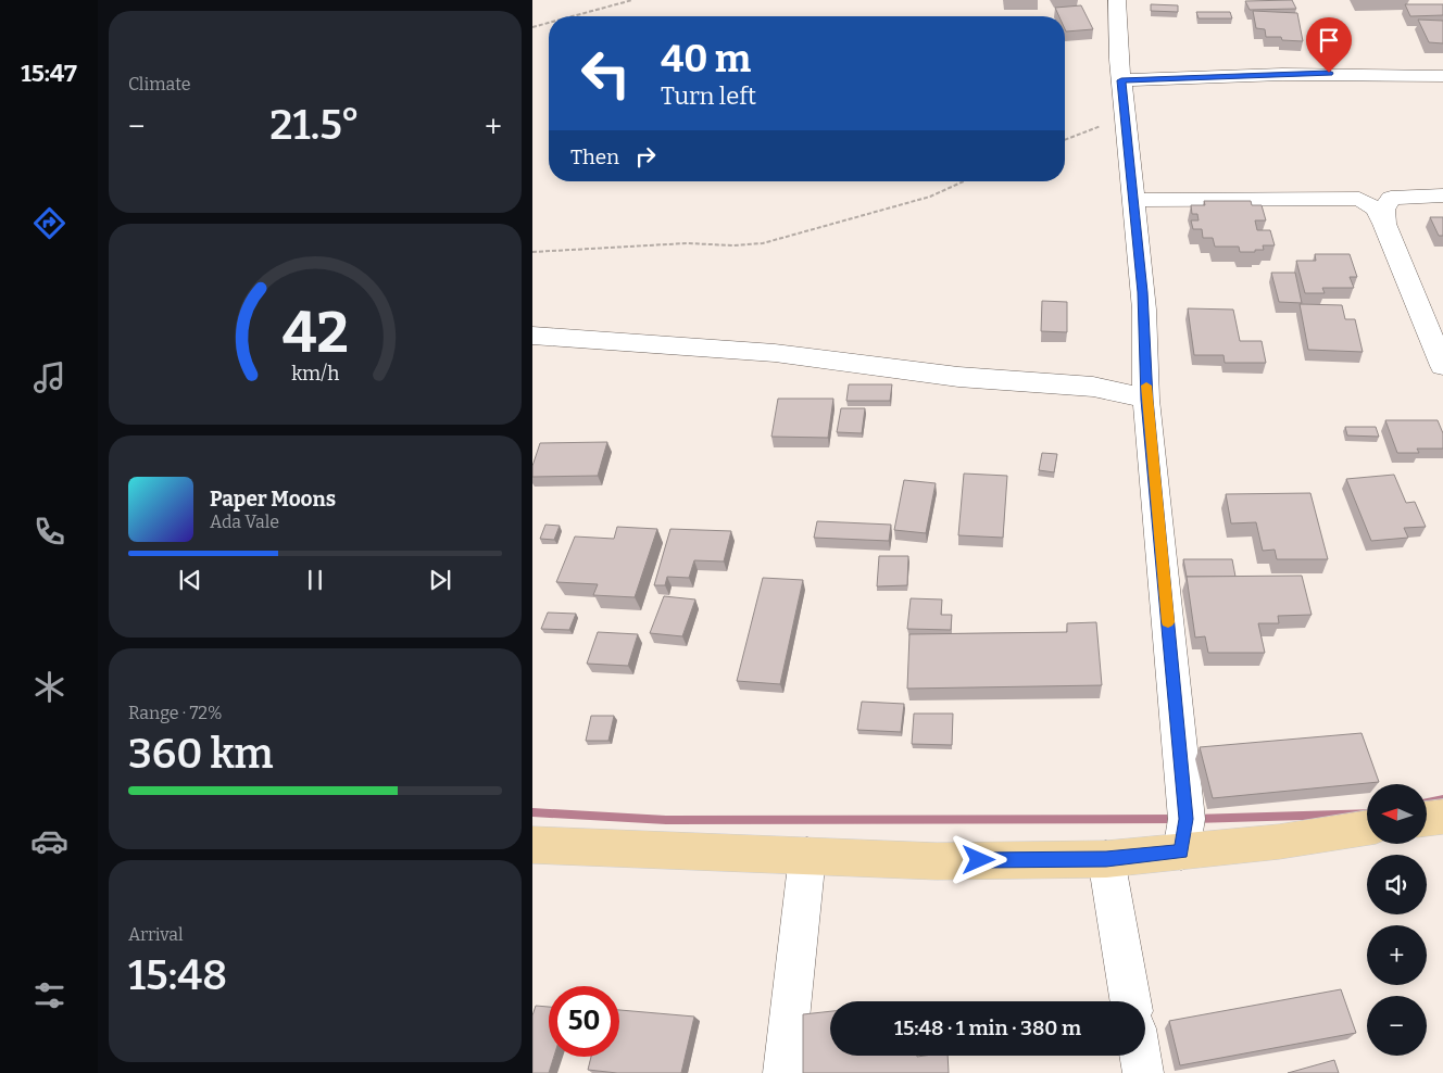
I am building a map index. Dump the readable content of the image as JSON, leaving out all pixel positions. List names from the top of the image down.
{
  "north": "left",
  "page": {
    "tabs": "15:47",
    "tile": [
      "Climate",
      ["Range · 72%", "360 km"],
      ["Arrival", "15:48"]
    ],
    "turn": ["40 m", "Turn left"],
    "heat": ["−", "21.5°", "+"],
    "then": "Then",
    "song": ["Paper Moons", "Ada Vale"],
    "map_buttons": ["+", "−"],
    "limit": "50",
    "trip": "15:48 · 1 min · 380 m",
    "gauge": ["42", "km/h"]
  }
}
